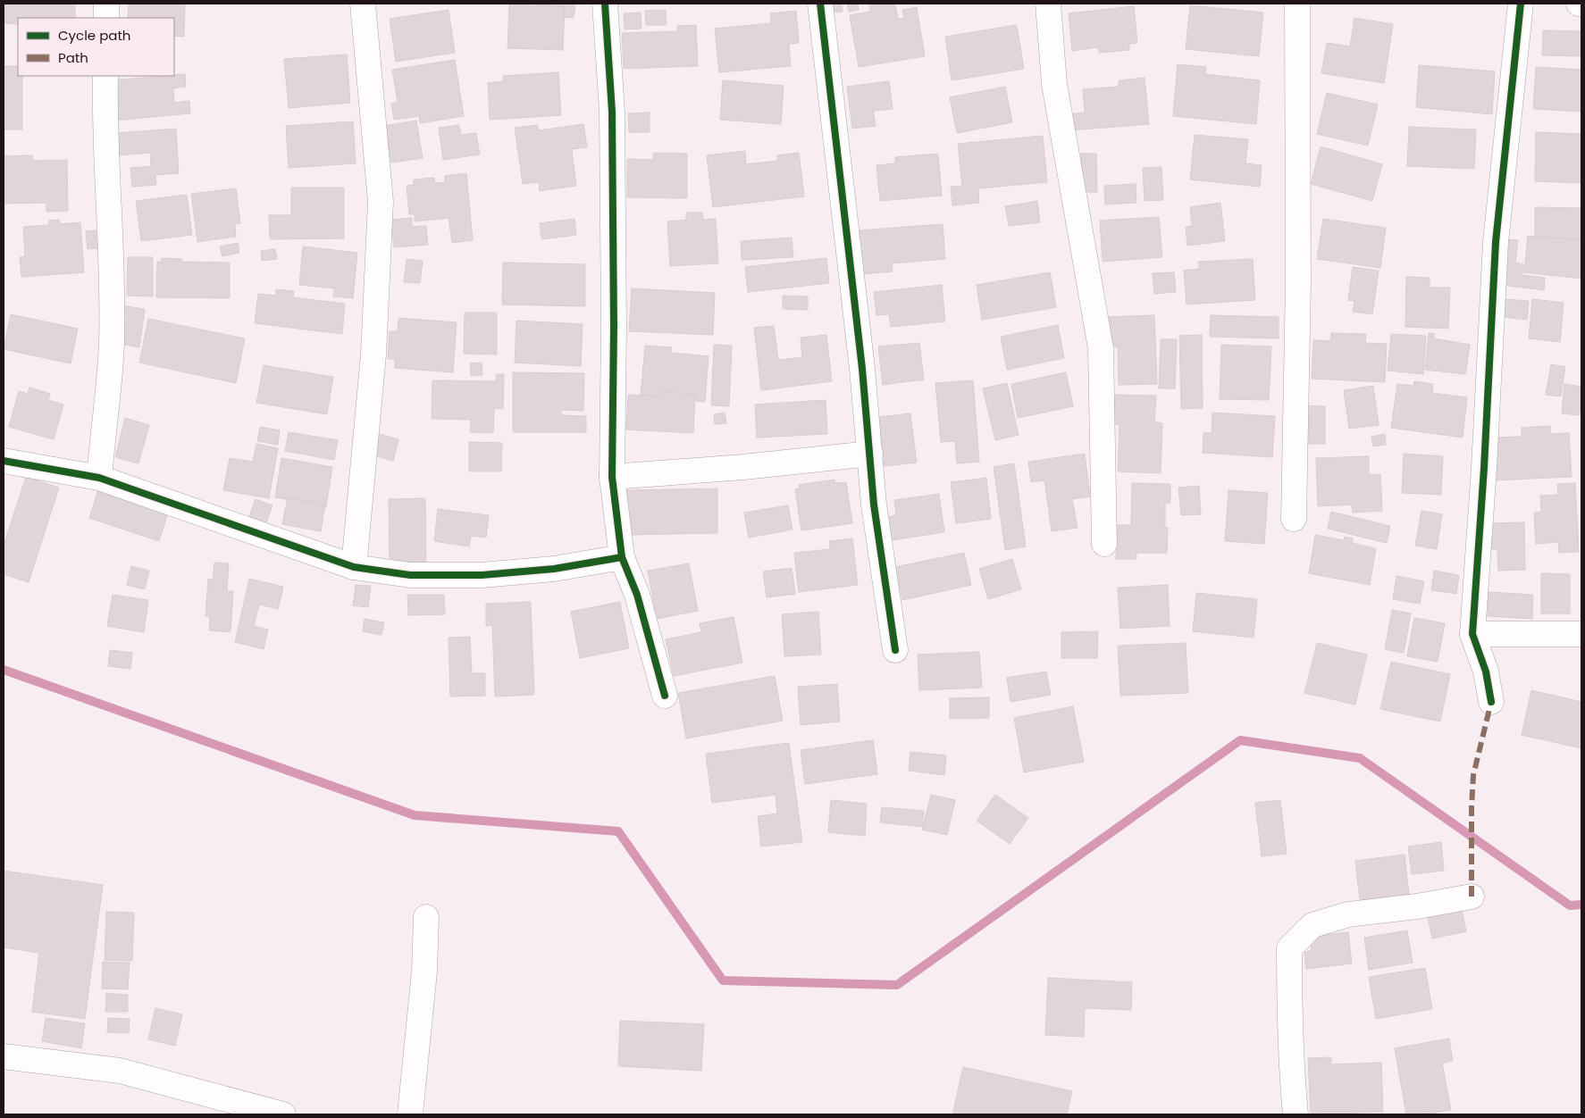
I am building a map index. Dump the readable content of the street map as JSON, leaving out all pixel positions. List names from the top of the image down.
{
  "legend": ["Cycle path", "Path"]
}
